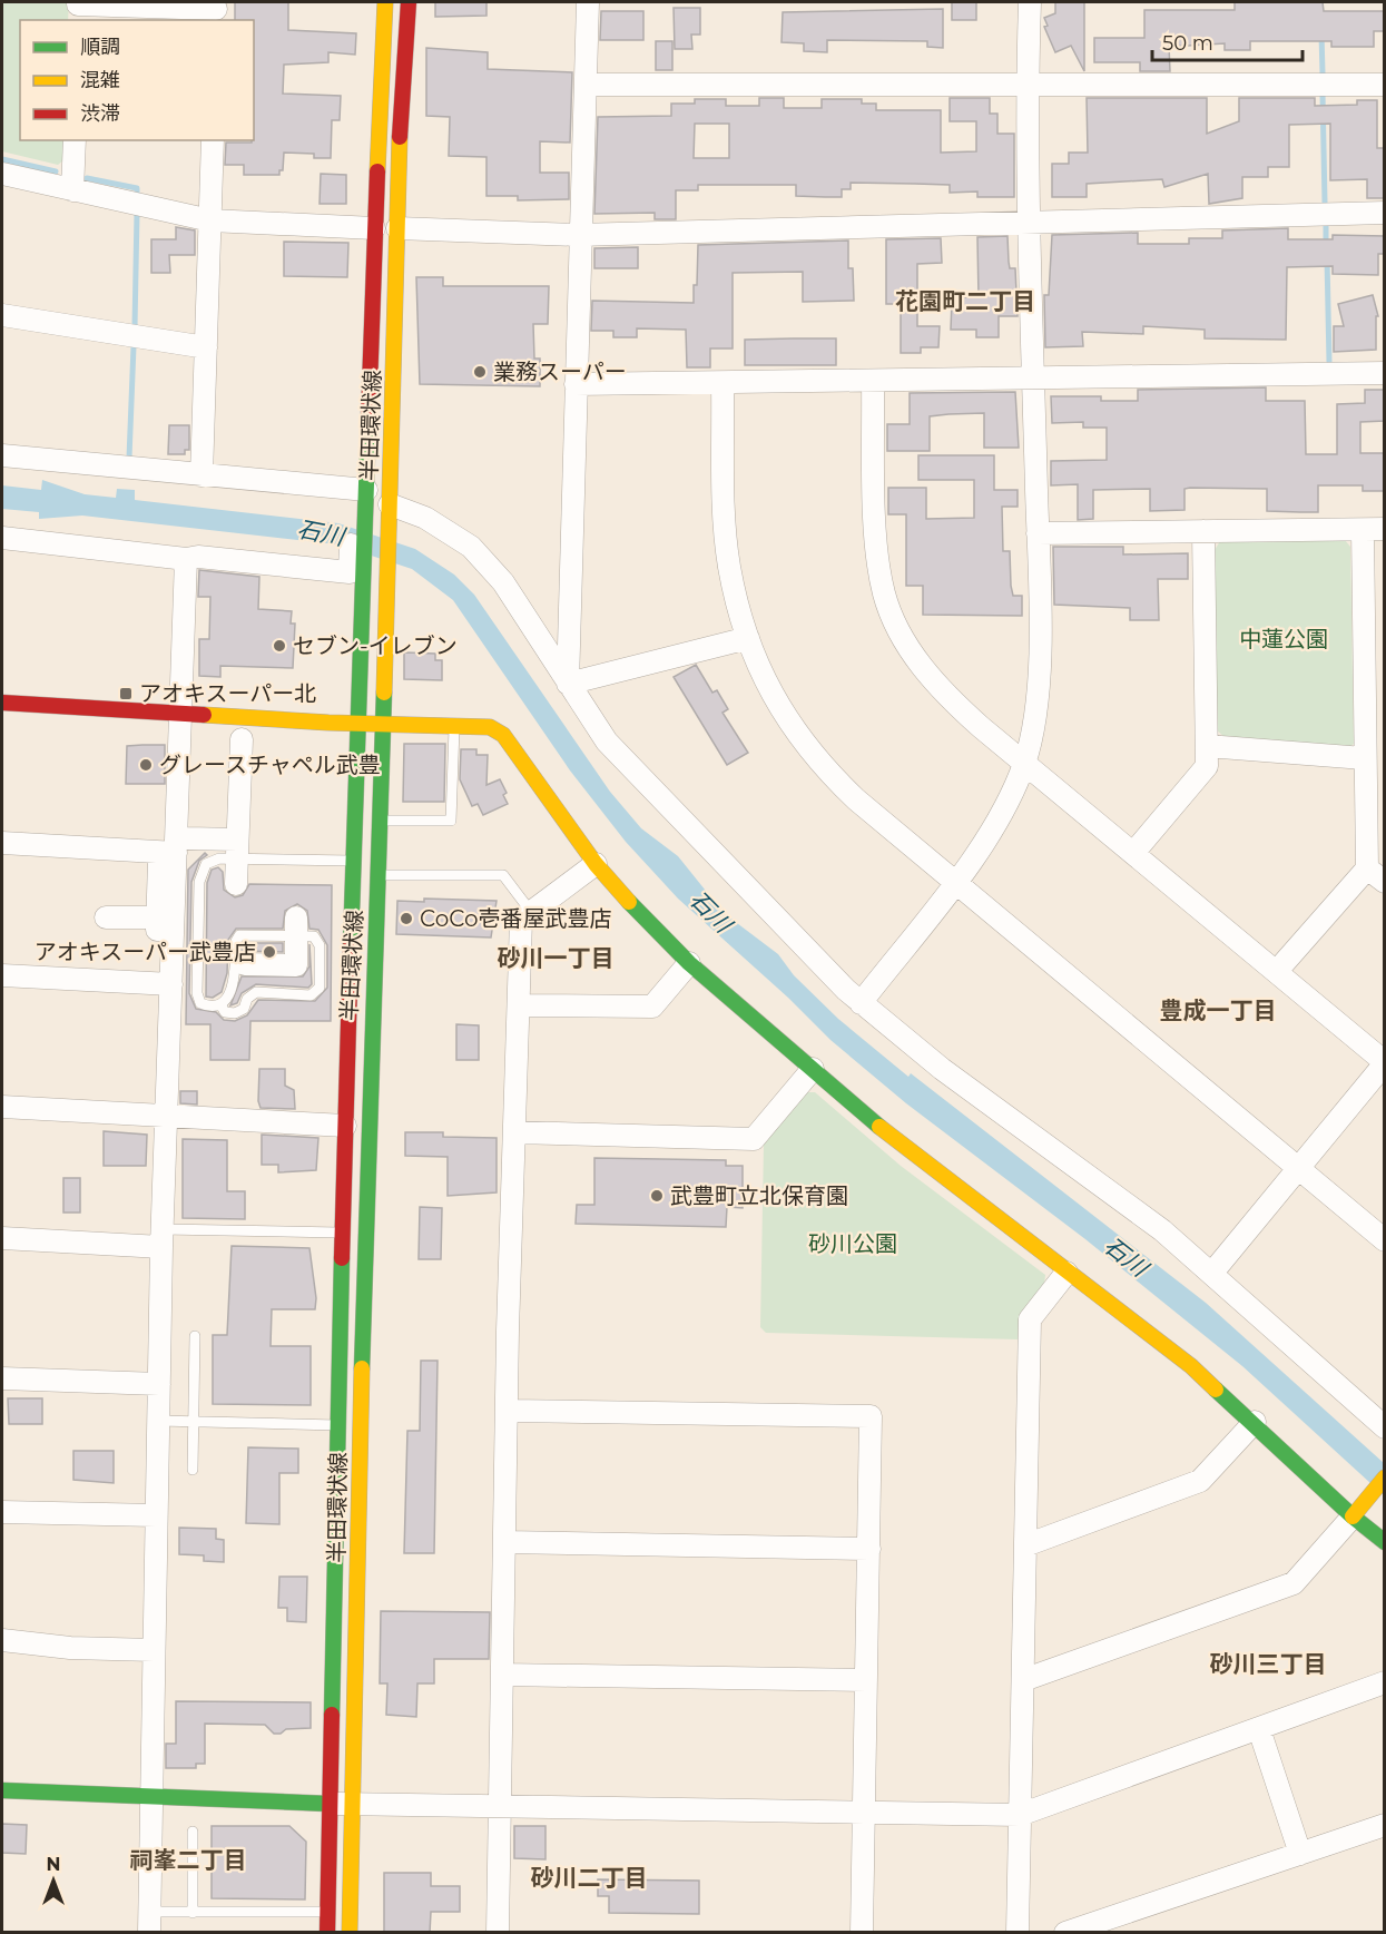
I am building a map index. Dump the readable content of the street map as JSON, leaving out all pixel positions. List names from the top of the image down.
{
  "streets": {
    "main road": ["半田環状線"]
  },
  "districts": [
    "花園町二丁目",
    "砂川一丁目",
    "豊成一丁目",
    "砂川三丁目",
    "祠峯二丁目",
    "砂川二丁目"
  ],
  "water": ["石川"],
  "parks": ["中蓮公園", "砂川公園"],
  "places": {
    "other": [
      "業務スーパー",
      "セブン-イレブン",
      "グレースチャペル武豊",
      "CoCo壱番屋武豊店",
      "アオキスーパー武豊店",
      "武豊町立北保育園"
    ],
    "transit": ["アオキスーパー北"]
  },
  "legend": ["順調", "混雑", "渋滞"],
  "scale_bar": "50 m",
  "north": "top"
}
